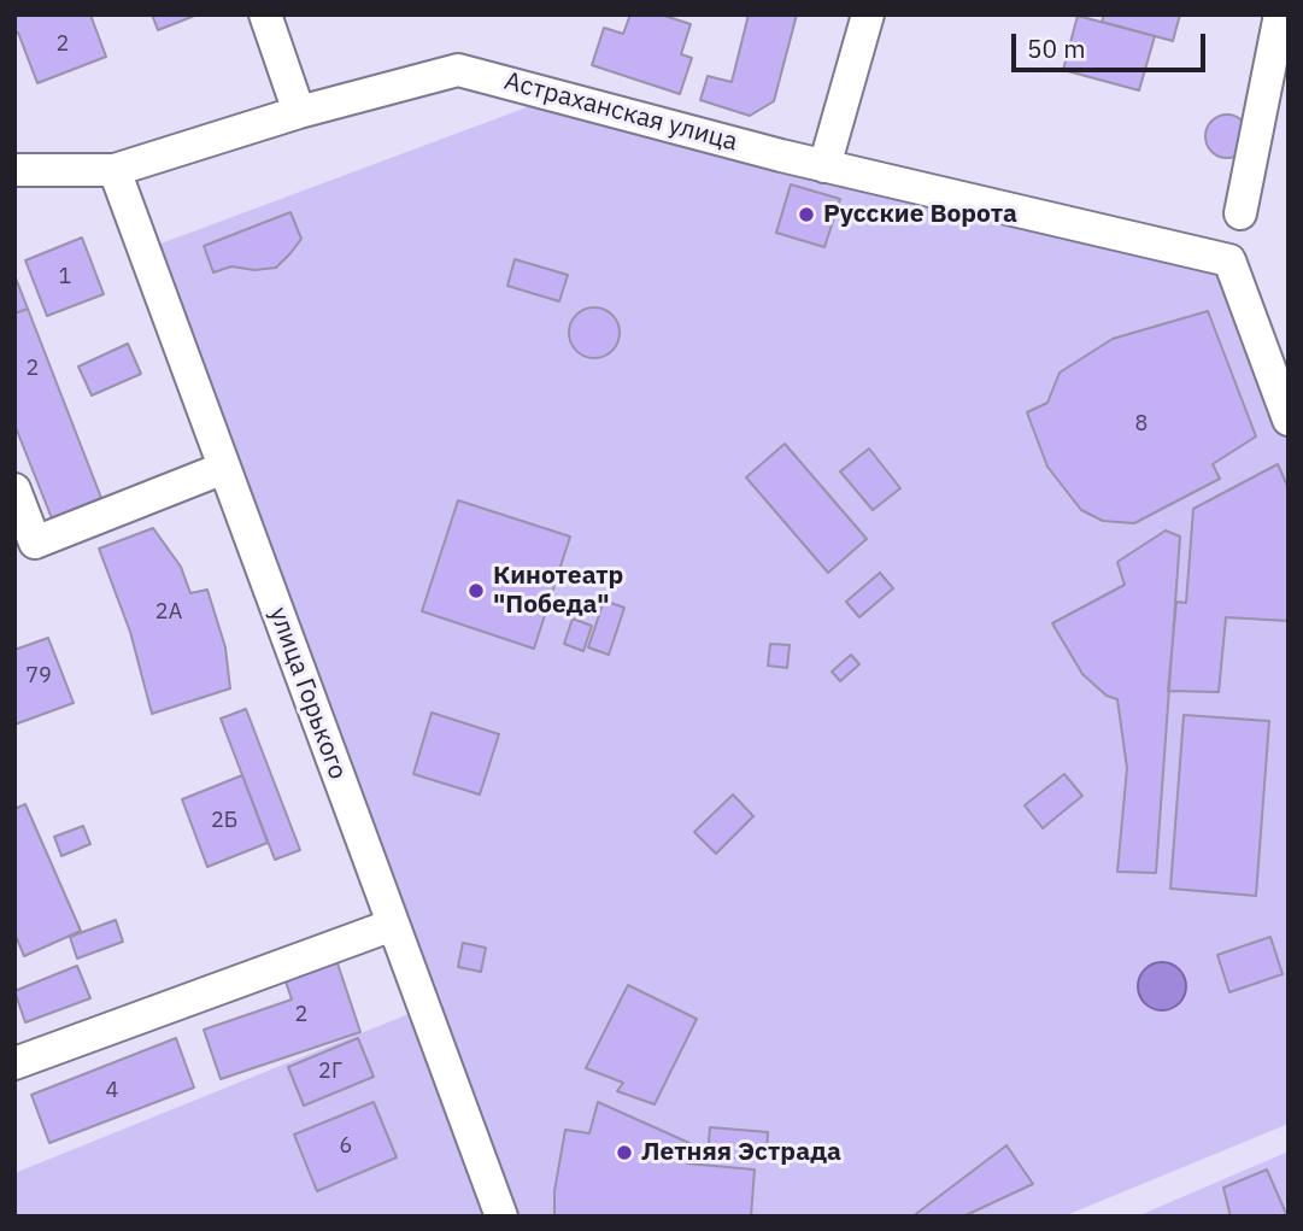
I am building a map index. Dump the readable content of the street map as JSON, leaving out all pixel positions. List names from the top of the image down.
{
  "streets": {
    "street": ["Астраханская улица", "улица Горького"]
  },
  "crossings": [
    ["Астраханская улица", "улица Горького"]
  ],
  "places": ["Русские Ворота", "Кинотеатр \"Победа\"", "Летняя Эстрада"],
  "house_numbers": [
    "2",
    "1",
    "2",
    "8",
    "2А",
    "79",
    "2Б",
    "2",
    "2Г",
    "4",
    "6"
  ],
  "scale_bar": "50 m"
}
